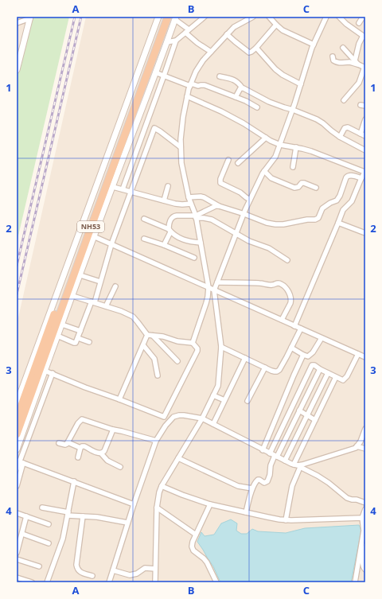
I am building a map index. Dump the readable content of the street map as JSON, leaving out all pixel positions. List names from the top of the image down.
{
  "streets": {
    "highway": ["NH53"]
  },
  "grid": {
    "columns": ["A", "B", "C"],
    "rows": [
      "1",
      "2",
      "3",
      "4"
    ]
  }
}
